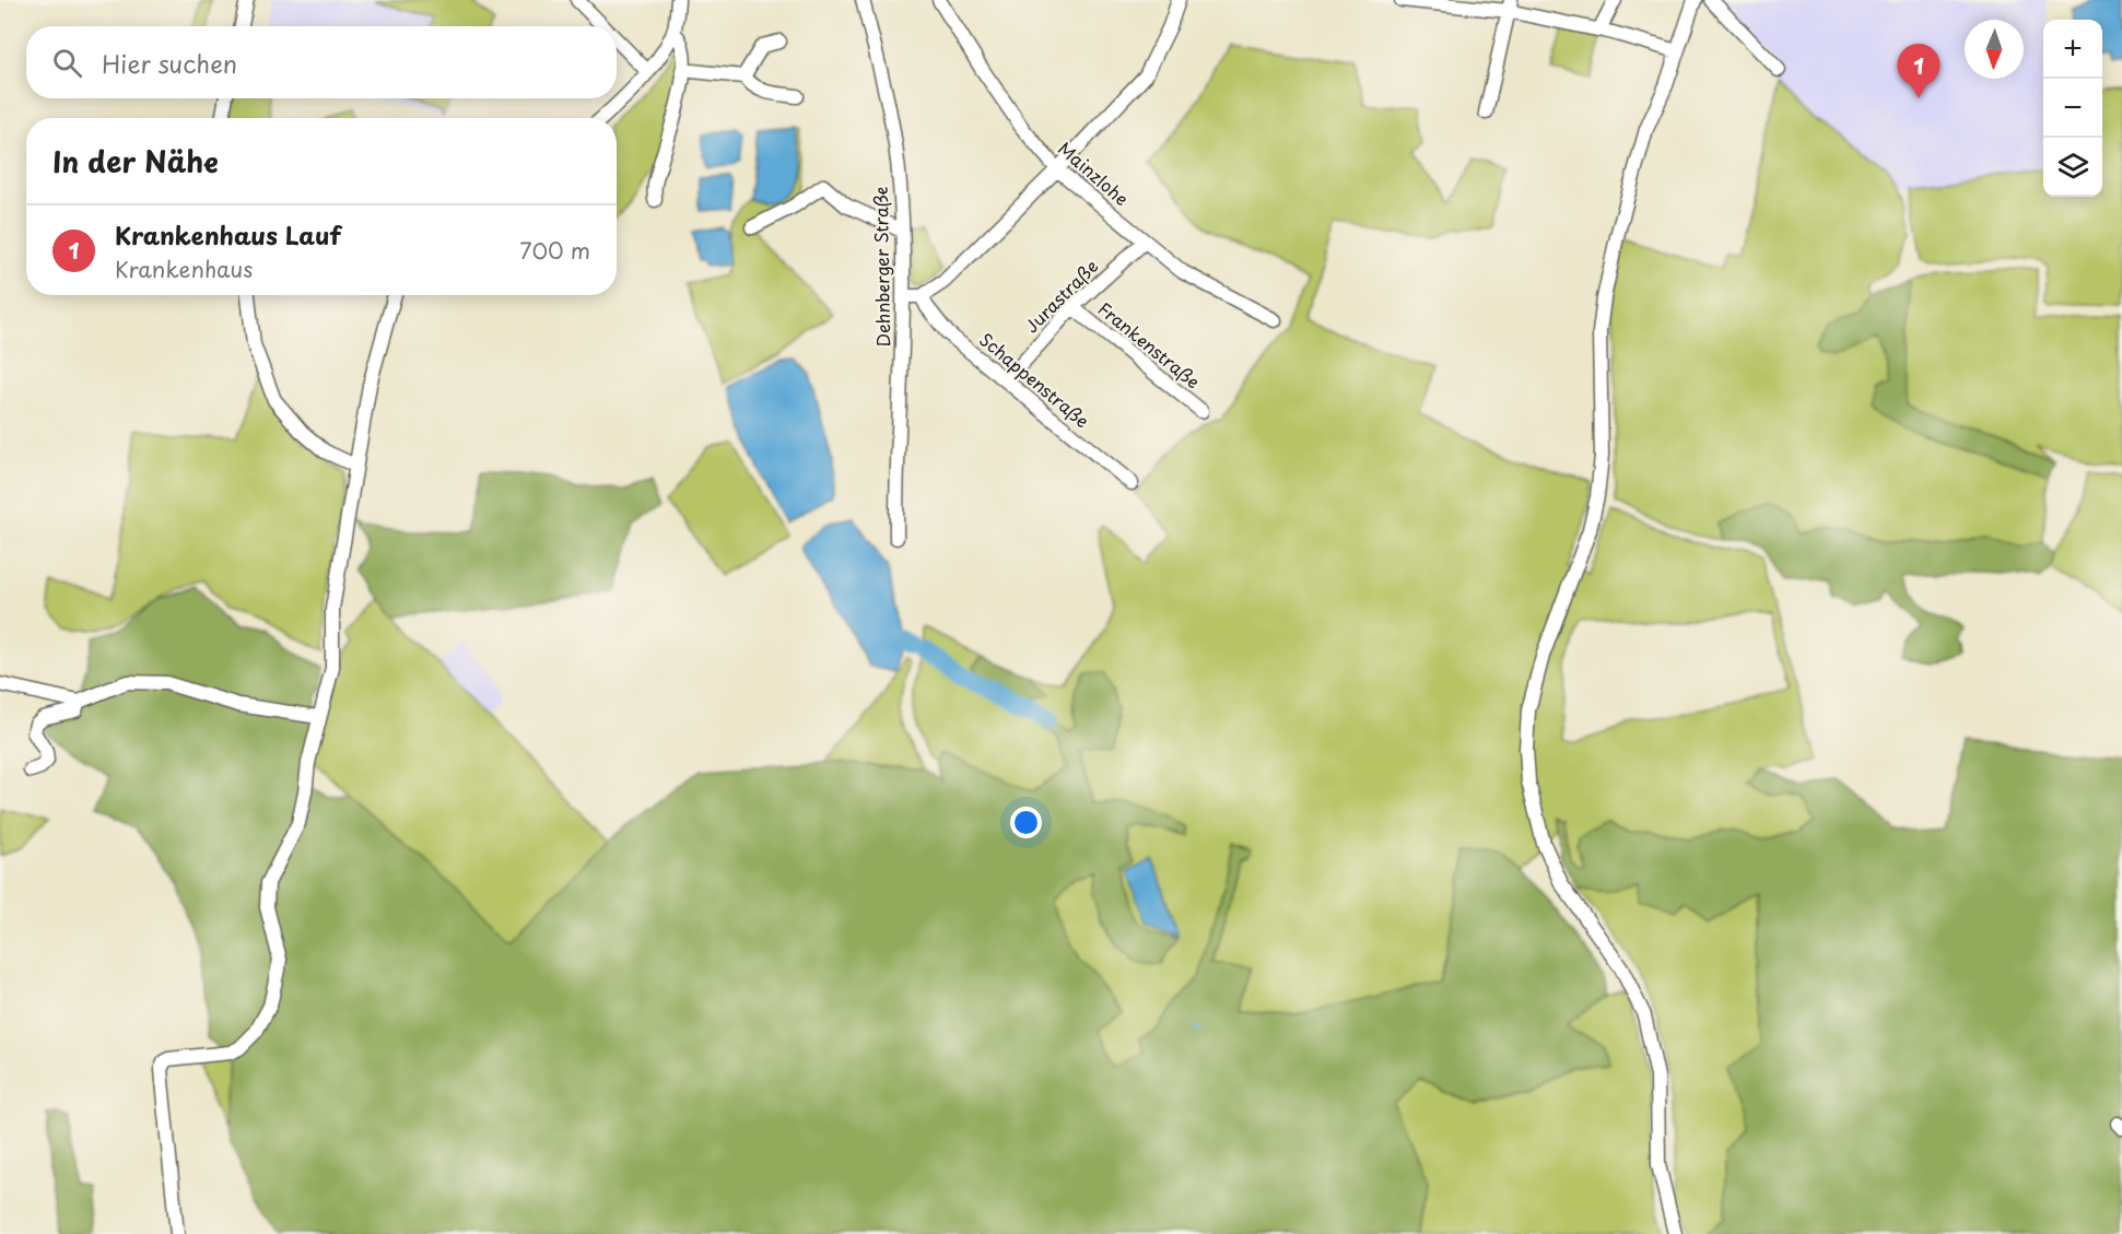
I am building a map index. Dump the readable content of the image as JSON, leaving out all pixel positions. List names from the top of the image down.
{
  "streets": {
    "street": [
      "Mainzlohe",
      "Dehnberger Straße",
      "Jurastraße",
      "Frankenstraße",
      "Schappenstraße"
    ]
  },
  "crossings": [
    ["Mainzlohe", "Jurastraße"],
    ["Jurastraße", "Frankenstraße"],
    ["Jurastraße", "Schappenstraße"]
  ],
  "north": "bottom",
  "page": {
    "map_buttons": ["+", "−"],
    "search": "Hier suchen",
    "pins": "1",
    "heading": "In der Nähe",
    "list": [
      {
        "mark": "1",
        "name": "Krankenhaus Lauf",
        "note": "Krankenhaus",
        "value": "700 m"
      }
    ]
  }
}
